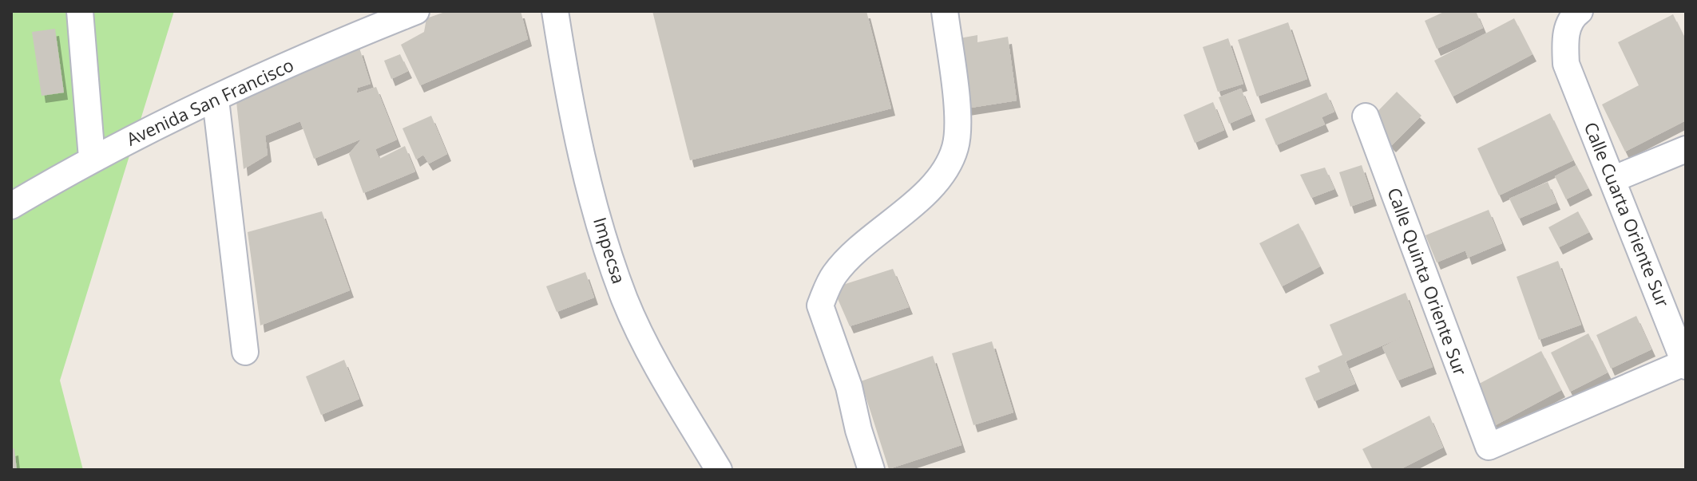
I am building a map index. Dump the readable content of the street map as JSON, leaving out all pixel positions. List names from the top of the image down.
{
  "streets": {
    "street": [
      "Avenida San Francisco",
      "Calle Cuarta Oriente Sur",
      "Impecsa",
      "Calle Quinta Oriente Sur"
    ]
  },
  "crossings": [
    ["Calle Cuarta Oriente Sur", "Calle Quinta Oriente Sur"]
  ]
}
